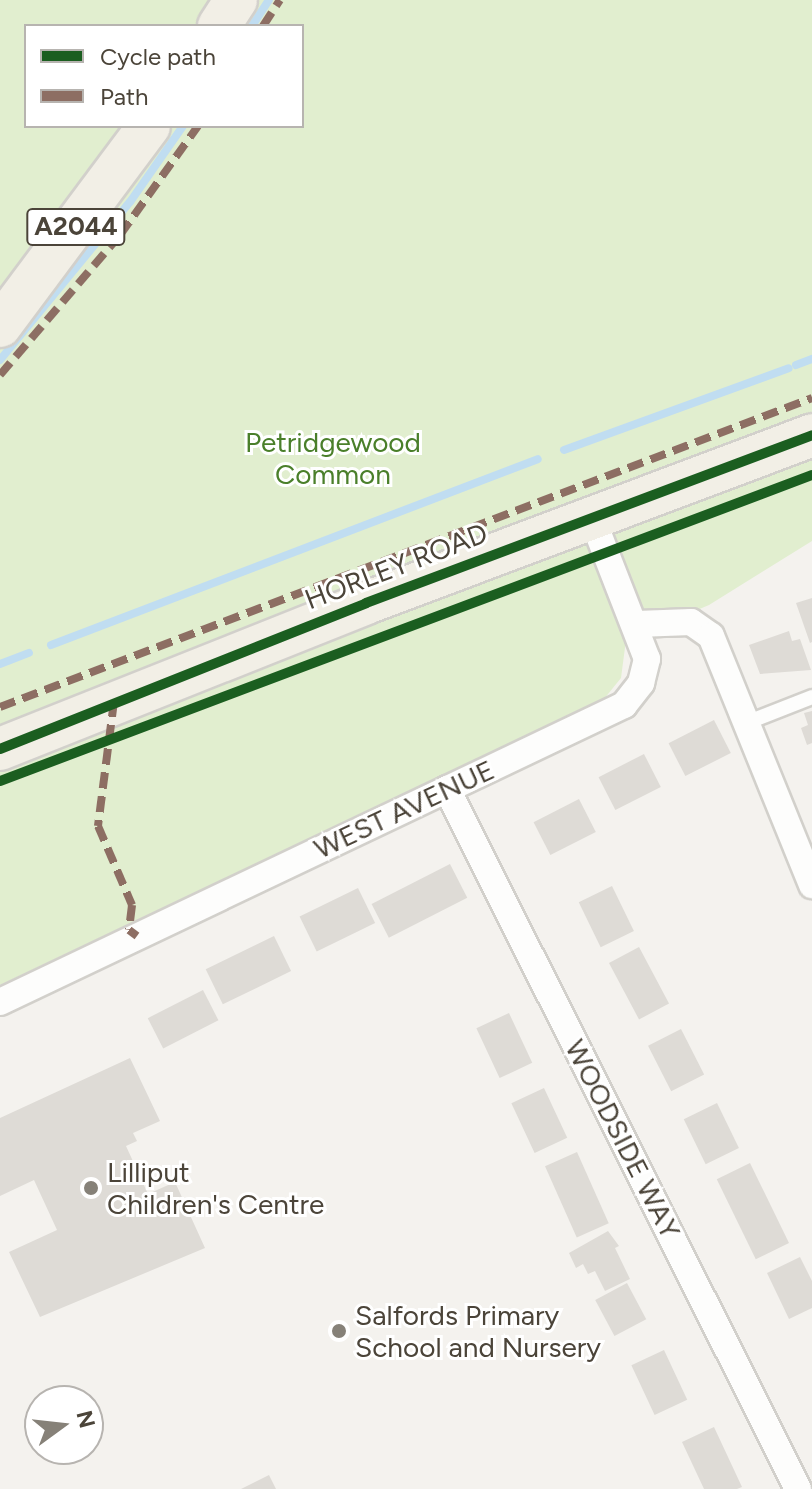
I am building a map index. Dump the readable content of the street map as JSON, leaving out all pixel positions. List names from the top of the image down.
{
  "streets": {
    "main road": ["A2044", "HORLEY ROAD"],
    "street": ["WEST AVENUE", "WOODSIDE WAY"]
  },
  "crossings": [
    ["HORLEY ROAD", "WEST AVENUE"],
    ["WEST AVENUE", "WOODSIDE WAY"]
  ],
  "parks": ["Petridgewood Common"],
  "places": ["Lilliput Children's Centre", "Salfords Primary School and Nursery"],
  "legend": ["Cycle path", "Path"],
  "north": "right"
}
